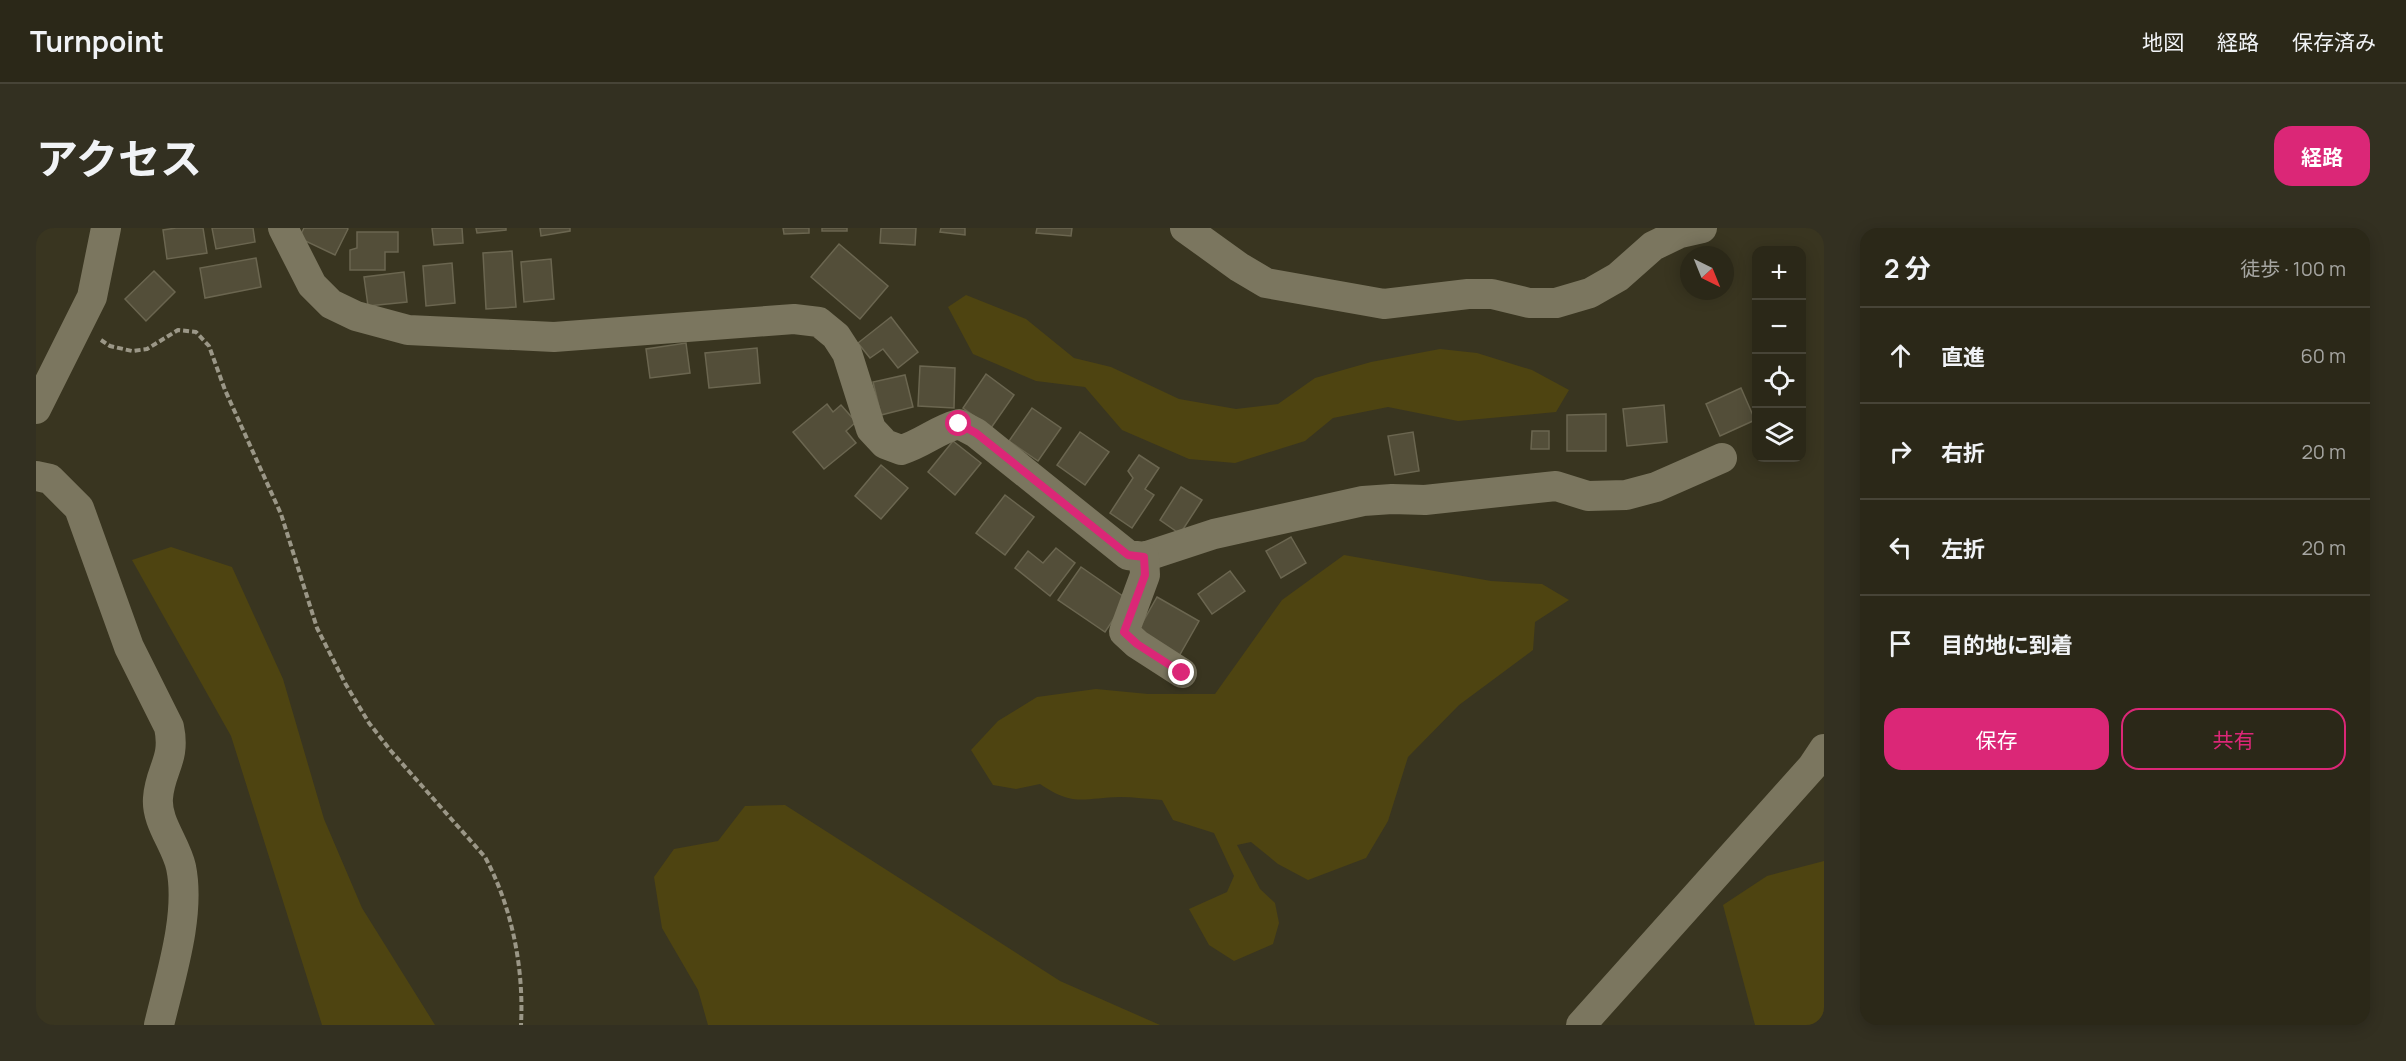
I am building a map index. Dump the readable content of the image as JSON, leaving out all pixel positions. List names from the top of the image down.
{
  "north": "bottom right",
  "page": {
    "header": "Turnpoint",
    "nav": ["地図", "経路", "保存済み"],
    "title": "アクセス",
    "buttons": [
      "経路",
      ["保存", "共有"]
    ],
    "heading": ["2 分", "徒歩 · 100 m"],
    "map_buttons": ["+", "−"],
    "list": [
      ["直進", "60 m"],
      ["右折", "20 m"],
      ["左折", "20 m"],
      "目的地に到着"
    ]
  }
}
